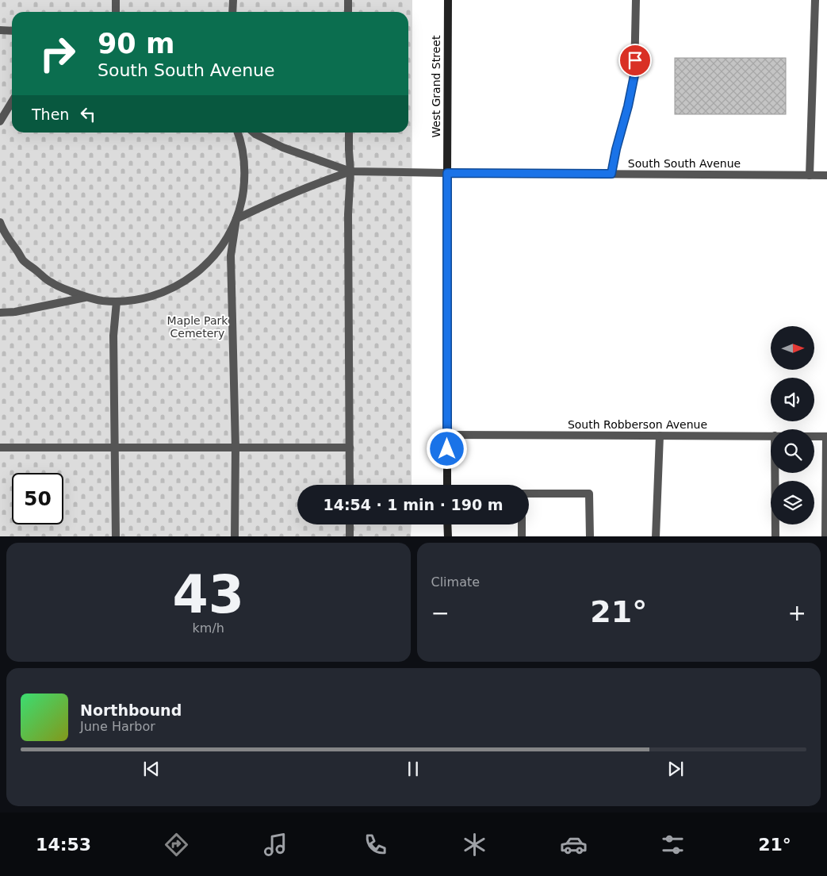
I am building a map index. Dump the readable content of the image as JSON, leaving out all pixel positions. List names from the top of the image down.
{
  "streets": {
    "main road": ["West Grand Street"],
    "street": ["South South Avenue", "South Robberson Avenue"]
  },
  "crossings": [
    ["West Grand Street", "South South Avenue"],
    ["West Grand Street", "South Robberson Avenue"]
  ],
  "parks": ["Maple Park Cemetery"],
  "north": "right",
  "page": {
    "turn": ["90 m", "South South Avenue"],
    "then": "Then",
    "limit": "50",
    "trip": "14:54 · 1 min · 190 m",
    "tile": [
      ["43", "km/h"],
      "Climate"
    ],
    "heat": ["−", "21°", "+"],
    "song": ["Northbound", "June Harbor"],
    "tabs": ["14:53", "21°"]
  }
}
